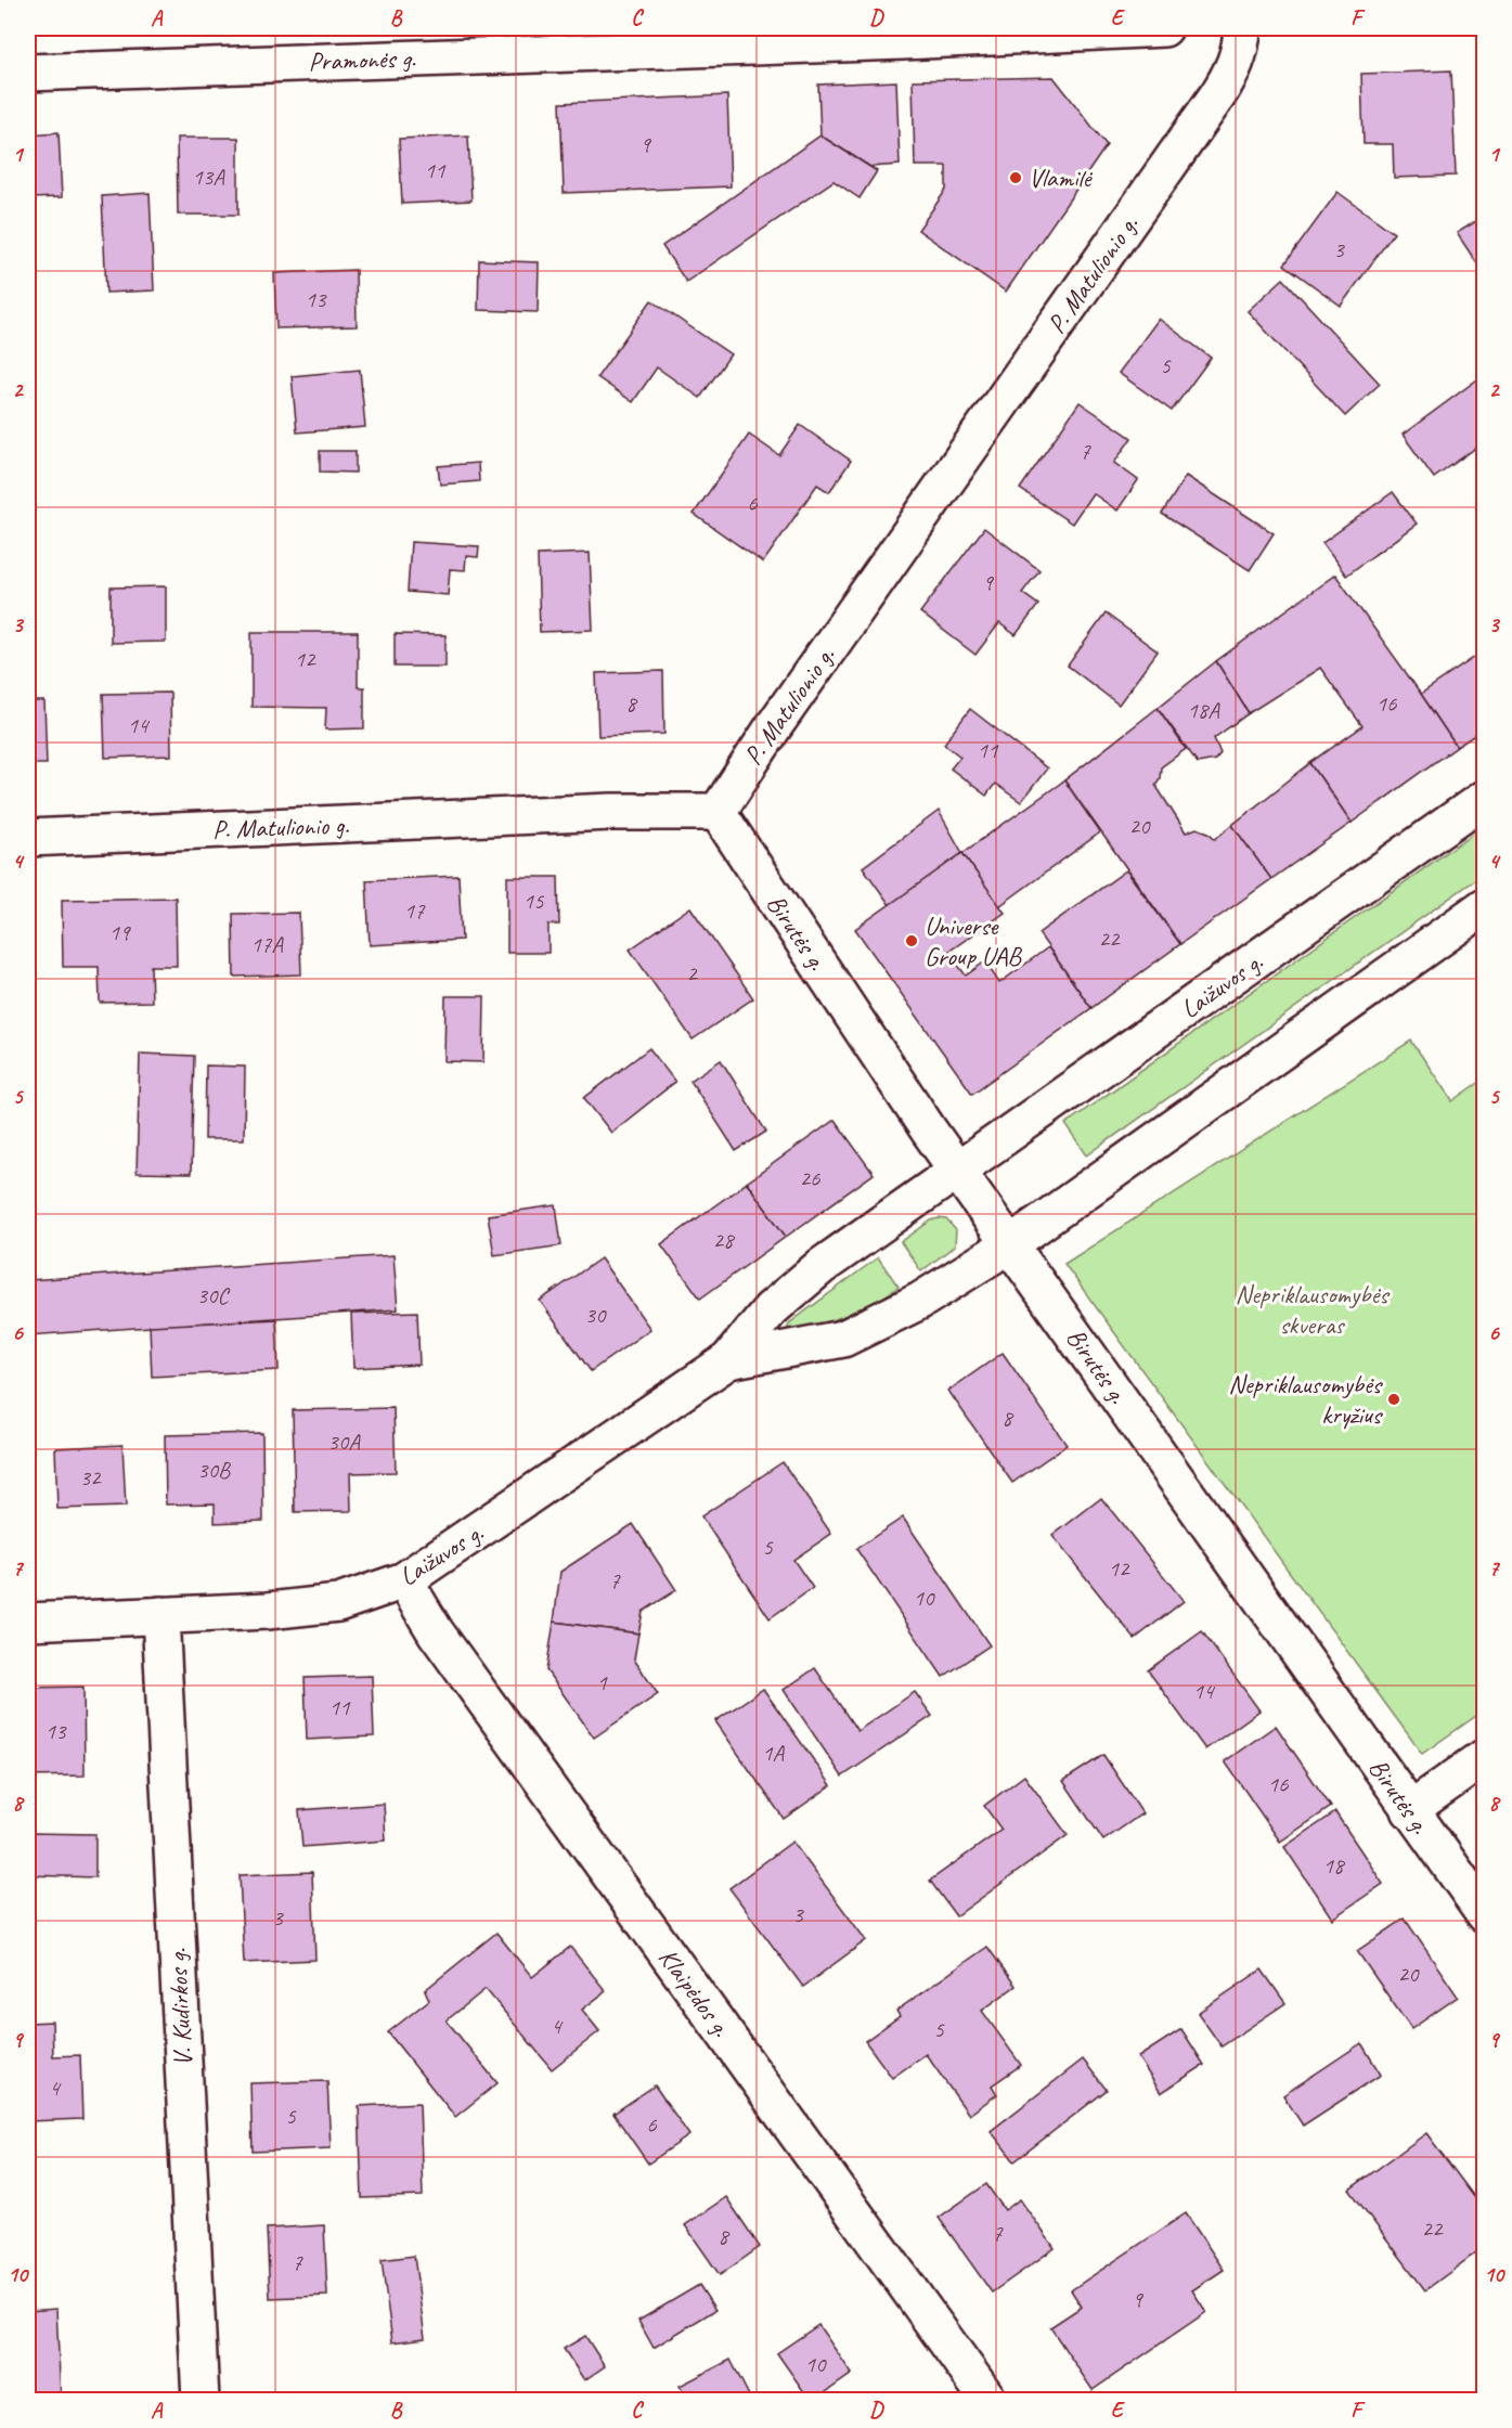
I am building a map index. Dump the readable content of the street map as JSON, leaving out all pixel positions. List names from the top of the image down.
{
  "streets": {
    "street": [
      "Pramonės g.",
      "P. Matulionio g.",
      "Birutės g.",
      "Laižuvos g.",
      "Klaipėdos g.",
      "V. Kudirkos g."
    ]
  },
  "crossings": [
    ["P. Matulionio g.", "Birutės g."],
    ["Birutės g.", "Laižuvos g."],
    ["Laižuvos g.", "Klaipėdos g."],
    ["Laižuvos g.", "V. Kudirkos g."]
  ],
  "parks": ["Nepriklausomybės skveras"],
  "places": ["Vlamilė", "Universe Group UAB", "Nepriklausomybės kryžius"],
  "house_numbers": [
    "9",
    "11",
    "13A",
    "3",
    "13",
    "5",
    "7",
    "6",
    "9",
    "12",
    "8",
    "16",
    "18A",
    "14",
    "11",
    "20",
    "15",
    "17",
    "19",
    "22",
    "17A",
    "2",
    "26",
    "28",
    "30C",
    "30",
    "8",
    "30A",
    "30B",
    "32",
    "5",
    "12",
    "7",
    "10",
    "1",
    "14",
    "11",
    "13",
    "1A",
    "16",
    "18",
    "3",
    "3",
    "20",
    "4",
    "5",
    "4",
    "5",
    "6",
    "22",
    "7",
    "8",
    "7",
    "9",
    "10"
  ],
  "grid": {
    "columns": [
      "A",
      "B",
      "C",
      "D",
      "E",
      "F"
    ],
    "rows": [
      "1",
      "2",
      "3",
      "4",
      "5",
      "6",
      "7",
      "8",
      "9",
      "10"
    ]
  }
}
